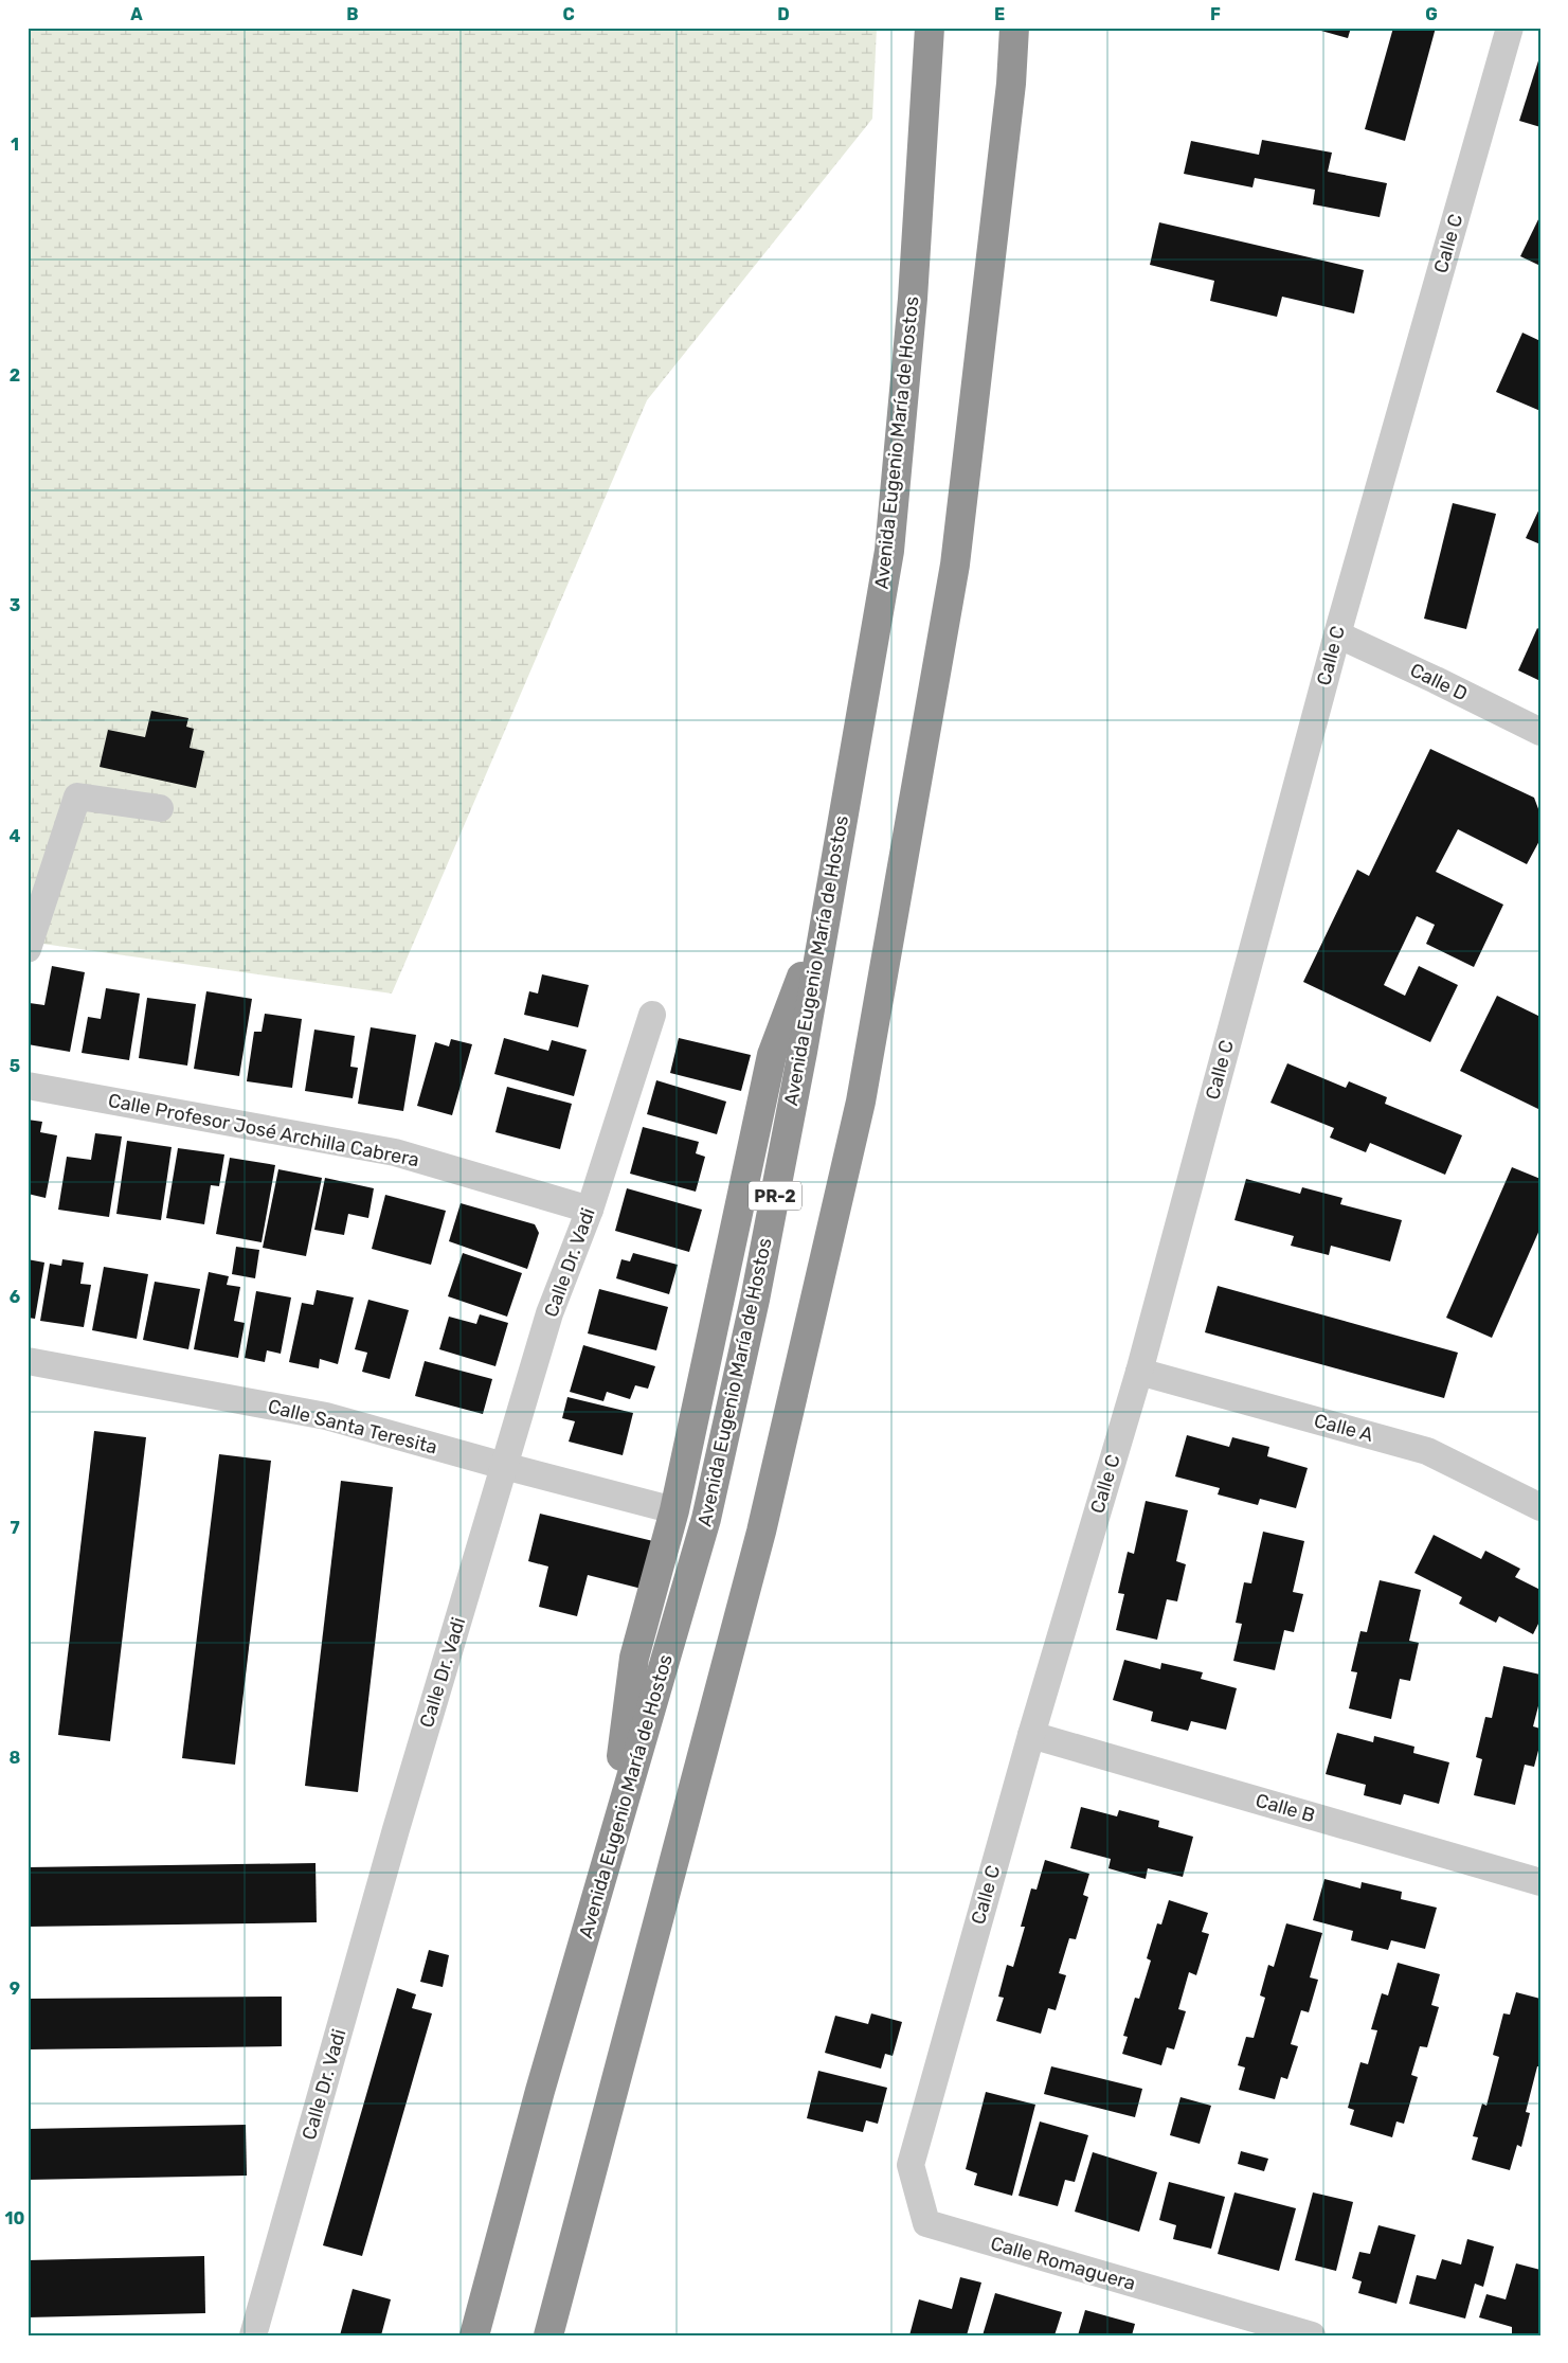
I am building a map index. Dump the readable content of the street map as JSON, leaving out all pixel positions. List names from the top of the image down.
{
  "streets": {
    "highway": ["Avenida Eugenio María de Hostos", "PR-2"],
    "street": [
      "Calle C",
      "Calle D",
      "Calle Profesor José Archilla Cabrera",
      "Calle Dr. Vadi",
      "Calle Santa Teresita",
      "Calle A",
      "Calle B",
      "Calle Romaguera"
    ]
  },
  "crossings": [
    ["Calle C", "Calle D"],
    ["Calle C", "Calle A"],
    ["Calle C", "Calle B"],
    ["Calle C", "Calle Romaguera"],
    ["Calle Profesor José Archilla Cabrera", "Calle Dr. Vadi"],
    ["Calle Dr. Vadi", "Calle Santa Teresita"]
  ],
  "grid": {
    "columns": [
      "A",
      "B",
      "C",
      "D",
      "E",
      "F",
      "G"
    ],
    "rows": [
      "1",
      "2",
      "3",
      "4",
      "5",
      "6",
      "7",
      "8",
      "9",
      "10"
    ]
  }
}
